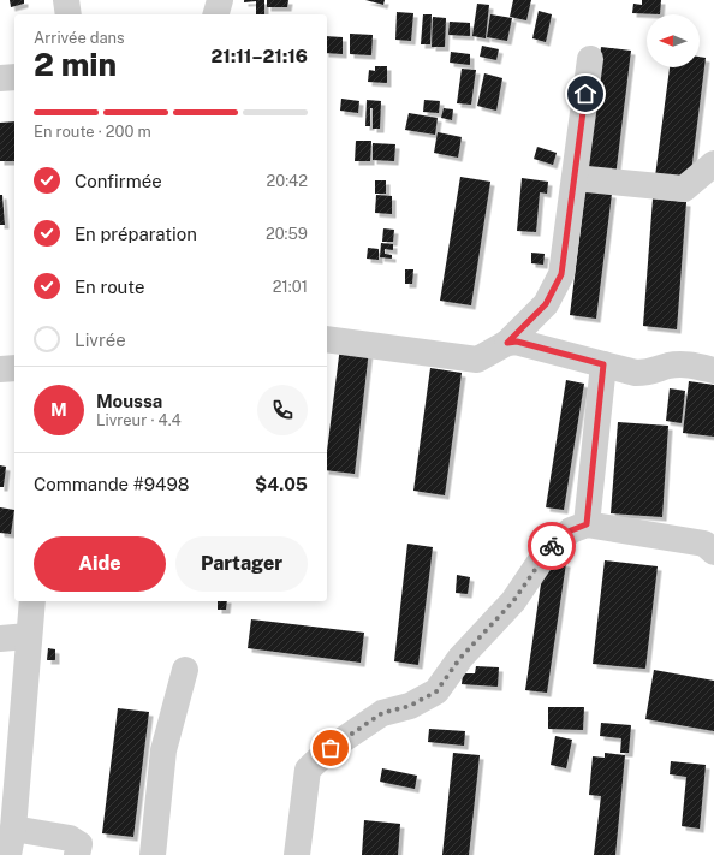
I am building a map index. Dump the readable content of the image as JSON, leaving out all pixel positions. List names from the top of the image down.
{
  "north": "left",
  "page": {
    "heading": ["2 min", "Arrivée dans", "21:11–21:16"],
    "panel": [
      "Moussa",
      "Livreur · 4.4",
      "Commande #9498",
      "$4.05"
    ],
    "bar": "En route · 200 m",
    "list": [
      ["Confirmée", "20:42"],
      ["En préparation", "20:59"],
      ["En route", "21:01"],
      "Livrée"
    ],
    "round": "M",
    "buttons": ["Aide", "Partager"]
  }
}
